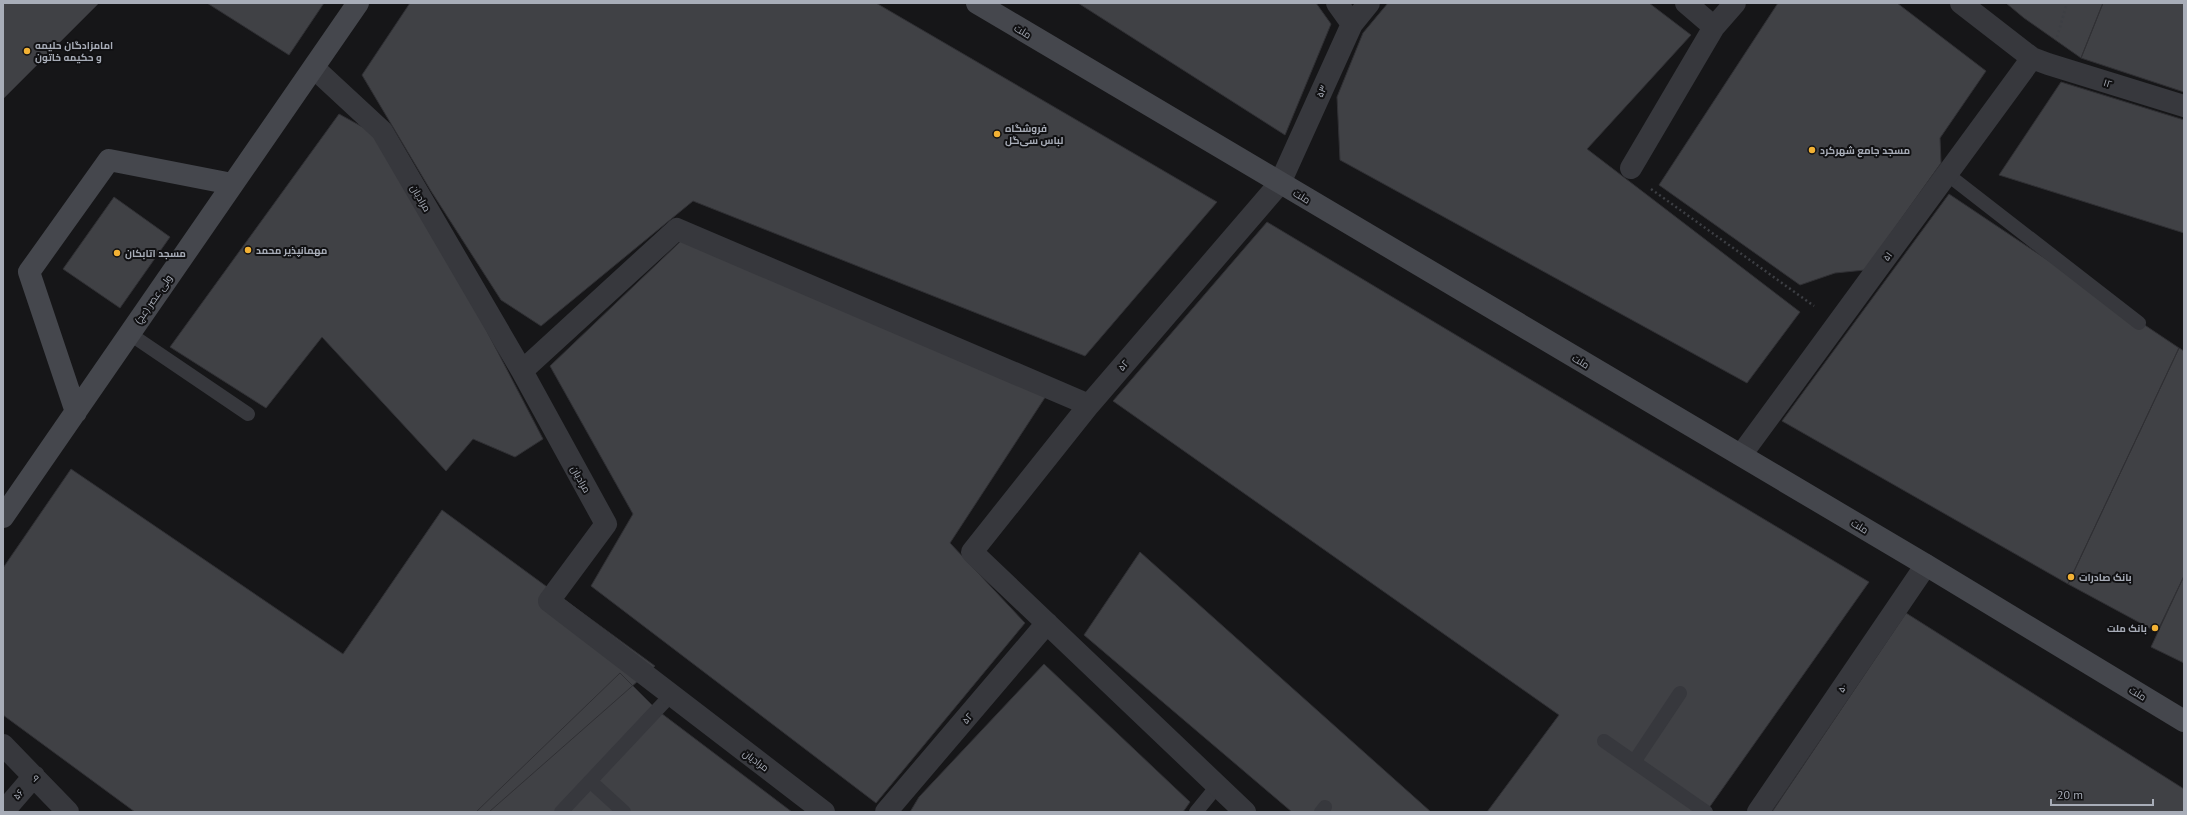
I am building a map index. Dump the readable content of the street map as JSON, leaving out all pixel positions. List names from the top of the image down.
{
  "streets": {
    "main road": ["ملت", "ولی عصر (عج)"],
    "street": [
      "۱۲",
      "۵۳",
      "مرادیان",
      "۵۱",
      "۵۲",
      "۵۰",
      "۹",
      "۵۶"
    ]
  },
  "crossings": [
    ["ملت", "۵۳"],
    ["ملت", "۵۱"],
    ["ملت", "۵۲"],
    ["ملت", "۵۰"],
    ["۱۲", "۵۱"],
    ["۵۳", "۵۲"],
    ["مرادیان", "ولی عصر (عج)"],
    ["۹", "۵۶"]
  ],
  "places": [
    "امامزادگان حلیمه و حکیمه خاتون",
    "فروشگاه لباس سی‌گل",
    "مسجد جامع شهرکرد",
    "مهمانپذیر محمد",
    "مسجد اتابکان",
    "بانک صادرات",
    "بانک ملت"
  ],
  "scale_bar": "20 m"
}
